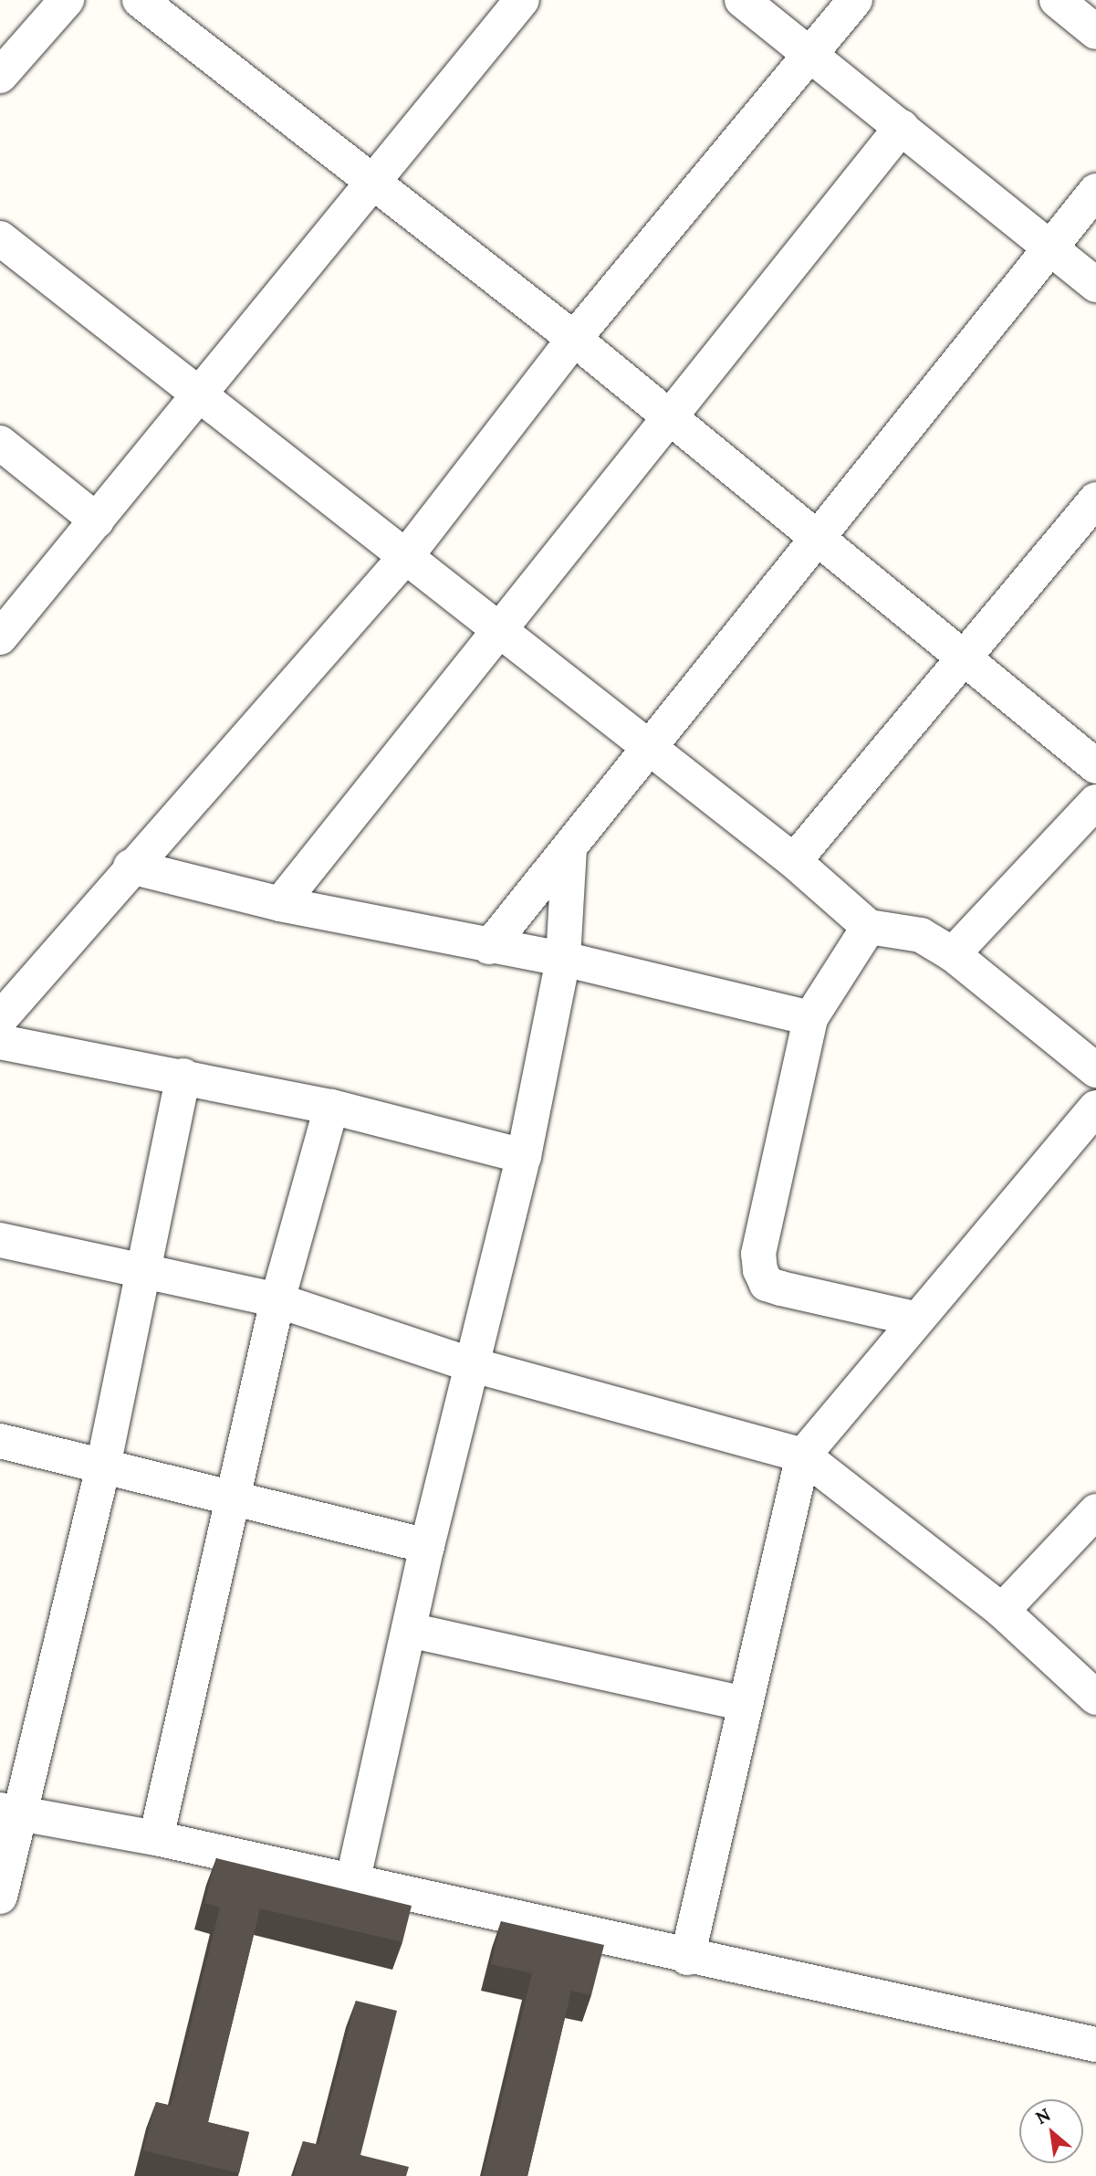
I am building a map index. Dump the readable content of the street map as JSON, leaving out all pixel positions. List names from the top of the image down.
{
  "north": "top left"
}
